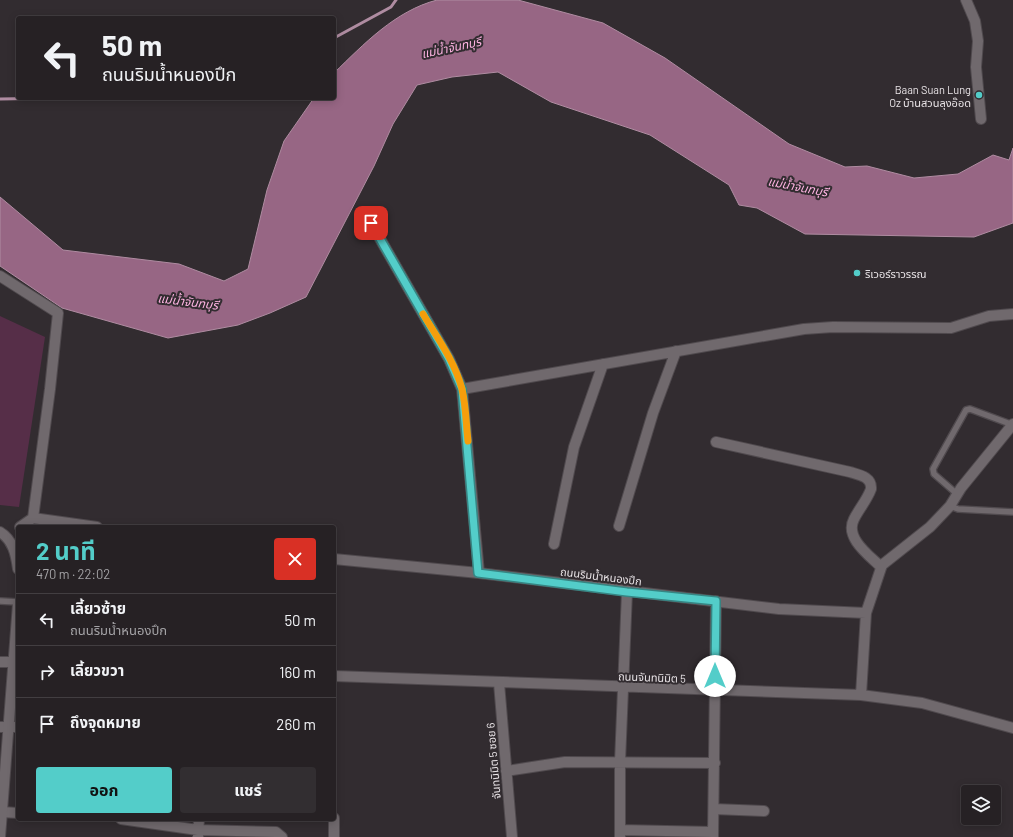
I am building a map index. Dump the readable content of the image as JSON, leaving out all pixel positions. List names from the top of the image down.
{
  "streets": {
    "street": ["ถนนริมน้ำหนองปึก", "ถนนจันทนิมิต 5", "จันทนิมิต 5 ซอย 6"]
  },
  "crossings": [
    ["ถนนจันทนิมิต 5", "จันทนิมิต 5 ซอย 6"]
  ],
  "water": ["แม่น้ำจันทบุรี"],
  "places": ["Baan Suan Lung Oz บ้านสวนลุงอ๊อด", "ริเวอร์ราวรรณ"],
  "page": {
    "turn": ["50 m", "ถนนริมน้ำหนองปึก"],
    "heading": ["2 นาที", "470 m · 22:02"],
    "list": [
      {
        "name": "เลี้ยวซ้าย",
        "note": "ถนนริมน้ำหนองปึก",
        "value": "50 m"
      },
      {
        "name": "เลี้ยวขวา",
        "value": "160 m"
      },
      {
        "name": "ถึงจุดหมาย",
        "value": "260 m"
      }
    ],
    "buttons": ["ออก", "แชร์"]
  }
}
